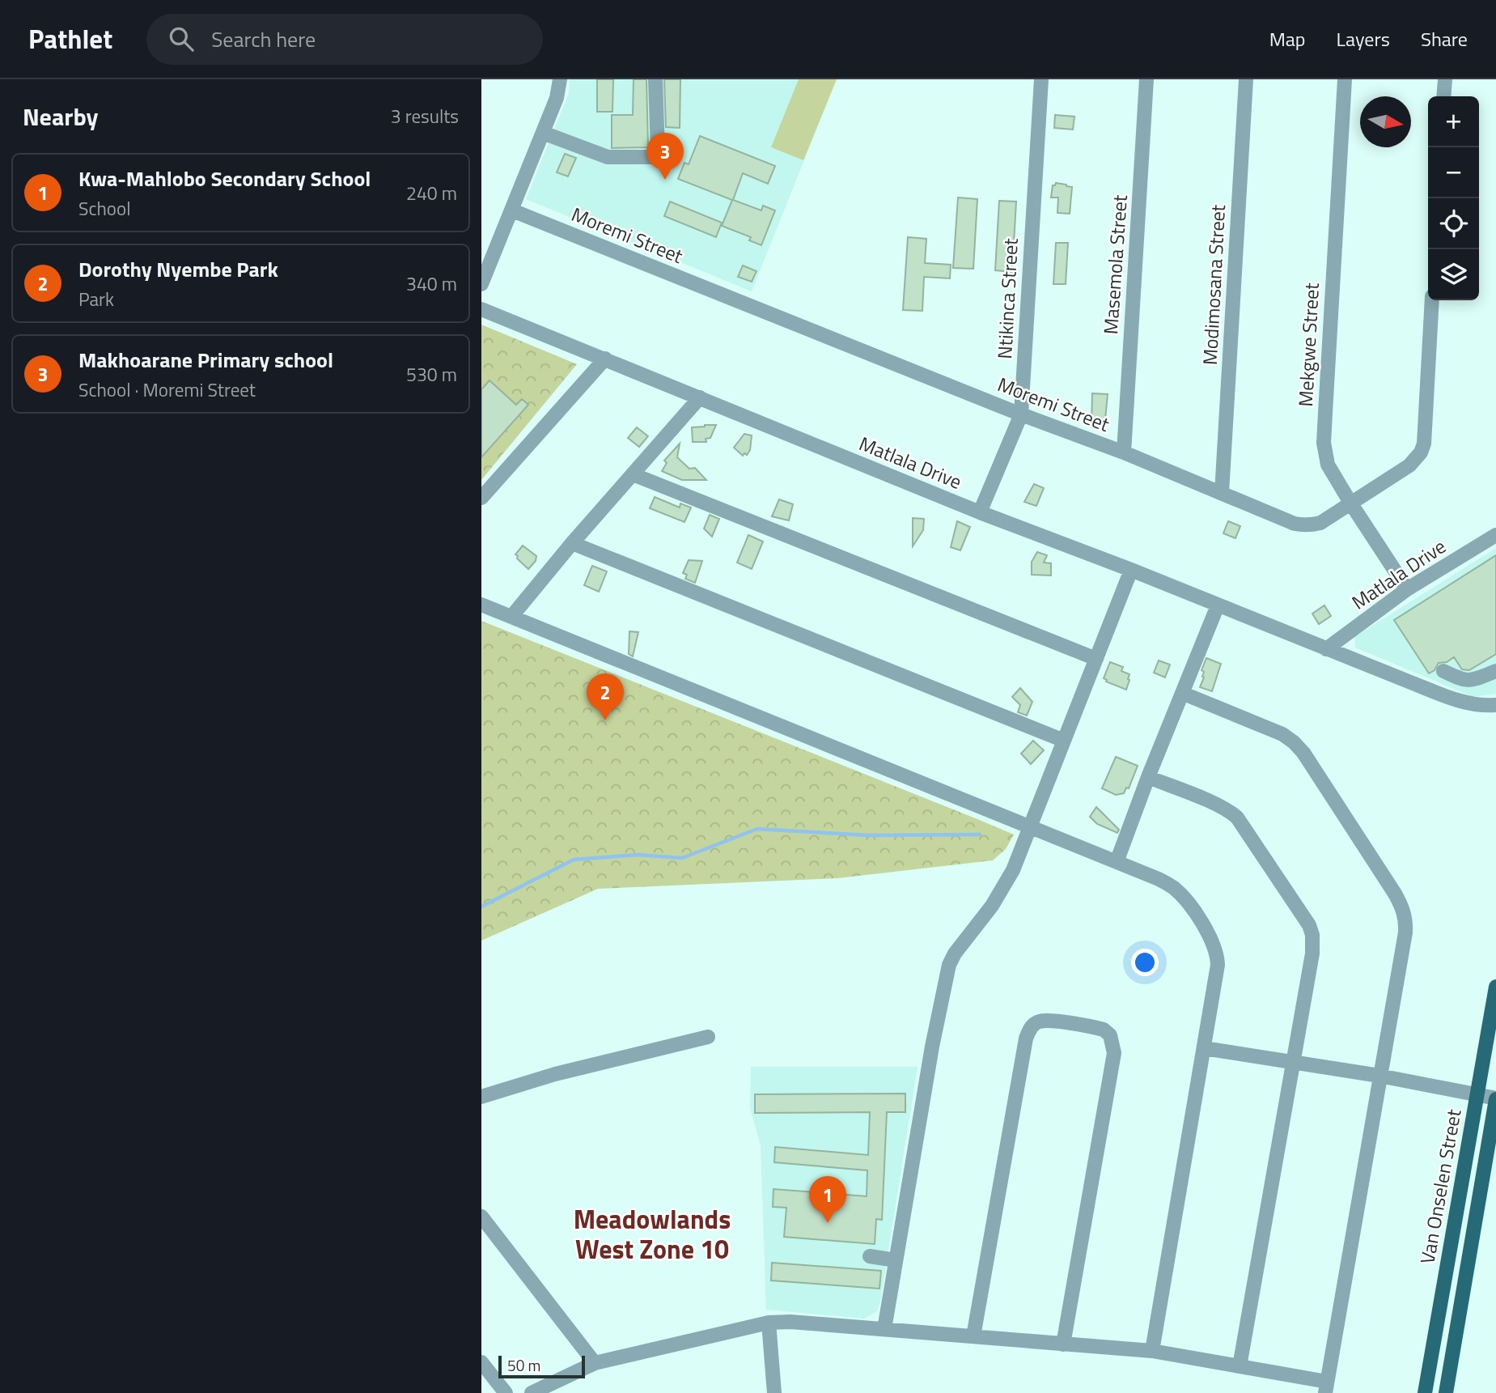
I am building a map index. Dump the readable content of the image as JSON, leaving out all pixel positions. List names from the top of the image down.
{
  "streets": {
    "main road": ["Van Onselen Street"],
    "street": [
      "Moremi Street",
      "Masemola Street",
      "Modimosana Street",
      "Ntikinca Street",
      "Mekgwe Street",
      "Matlala Drive"
    ]
  },
  "crossings": [
    ["Moremi Street", "Masemola Street"],
    ["Moremi Street", "Modimosana Street"],
    ["Moremi Street", "Ntikinca Street"],
    ["Moremi Street", "Mekgwe Street"],
    ["Ntikinca Street", "Matlala Drive"],
    ["Mekgwe Street", "Matlala Drive"]
  ],
  "districts": ["Meadowlands West Zone 10"],
  "scale_bar": "50 m",
  "north": "right",
  "page": {
    "header": "Pathlet",
    "search": "Search here",
    "nav": ["Map", "Layers", "Share"],
    "heading": ["Nearby", "3 results"],
    "map_buttons": ["+", "−"],
    "pins": ["3", "2", "1"],
    "list": [
      {
        "mark": "1",
        "name": "Kwa-Mahlobo Secondary School",
        "note": "School",
        "value": "240 m"
      },
      {
        "mark": "2",
        "name": "Dorothy Nyembe Park",
        "note": "Park",
        "value": "340 m"
      },
      {
        "mark": "3",
        "name": "Makhoarane Primary school",
        "note": "School · Moremi Street",
        "value": "530 m"
      }
    ],
    "scale": "50 m"
  }
}
